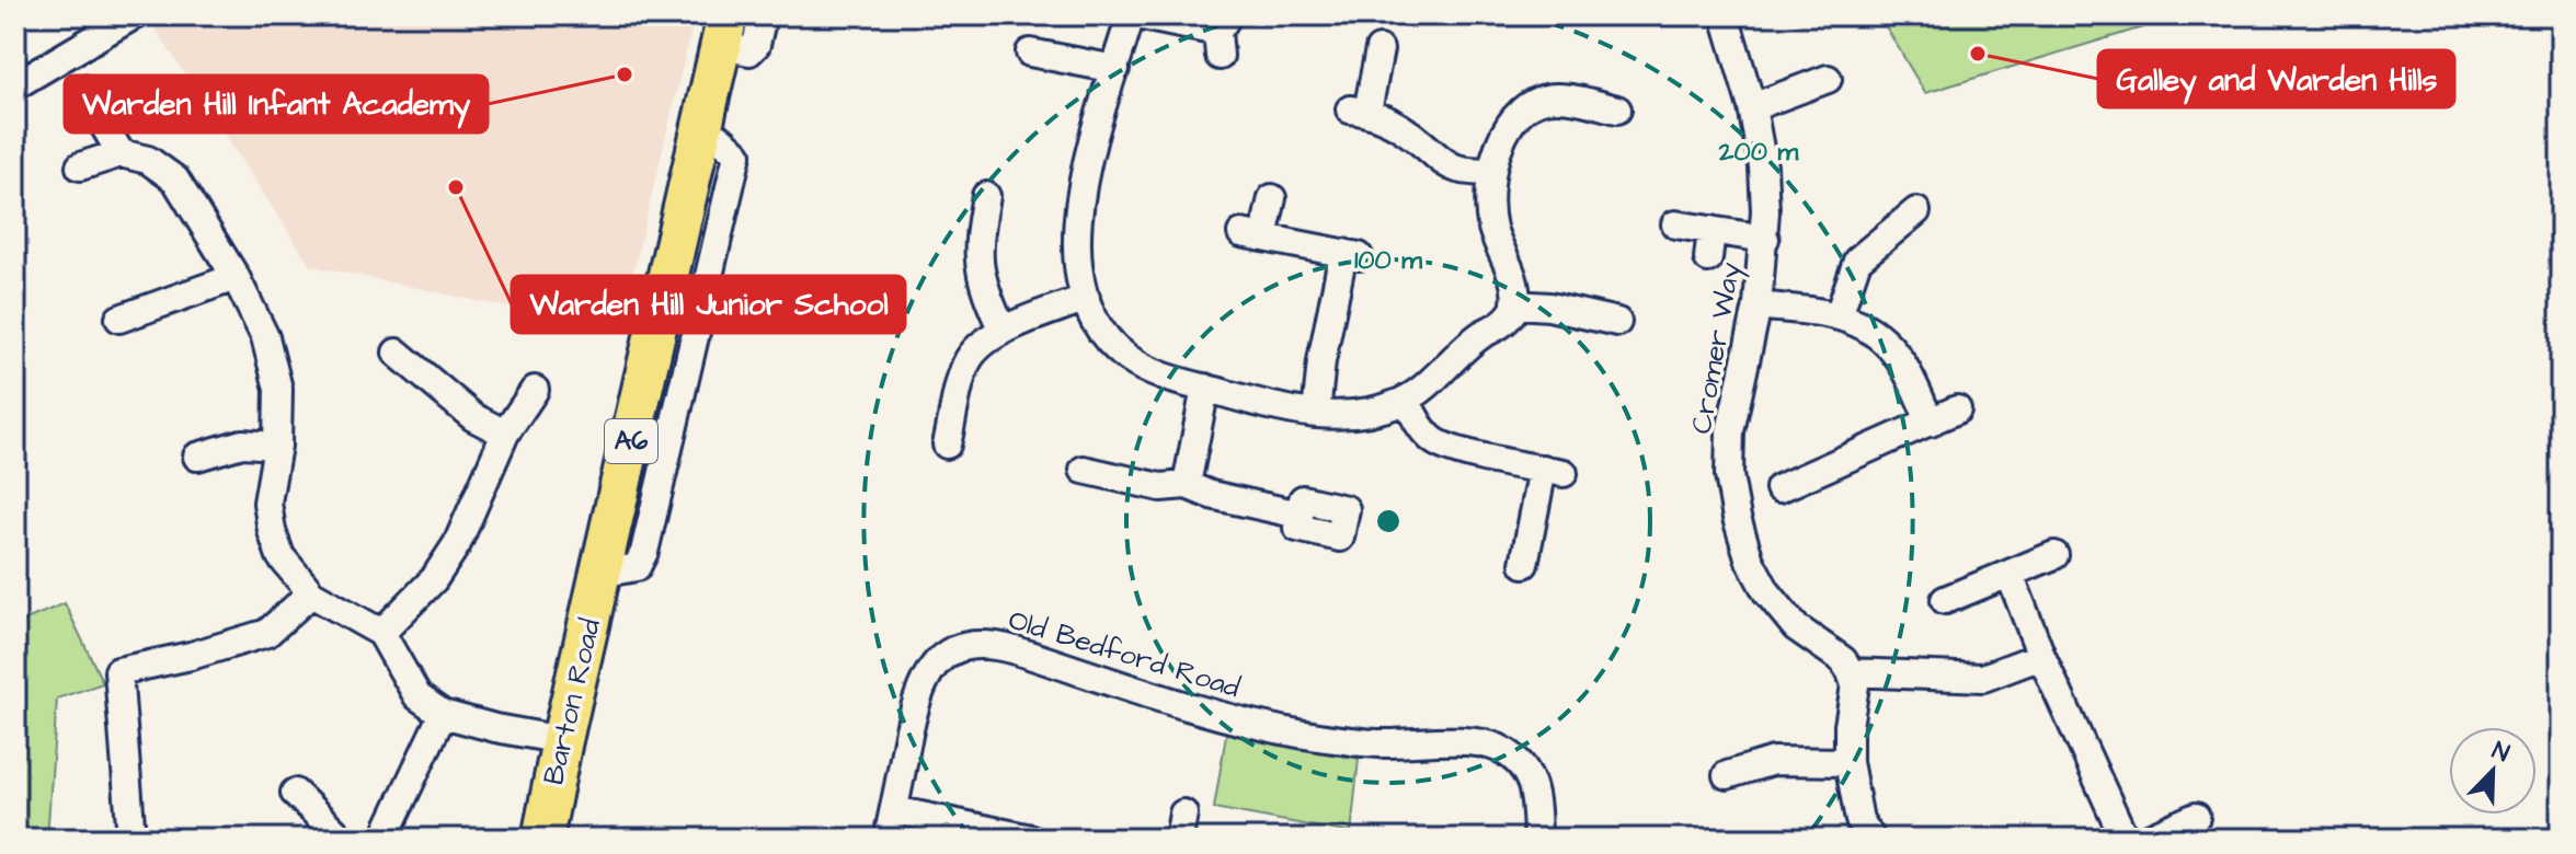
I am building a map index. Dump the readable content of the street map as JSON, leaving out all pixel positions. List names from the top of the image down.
{
  "streets": {
    "highway": ["A6", "Barton Road"],
    "street": ["Cromer Way", "Old Bedford Road"]
  },
  "places": ["Galley and Warden Hills", "Warden Hill Infant Academy", "Warden Hill Junior School"],
  "north": "top right",
  "rings": ["200 m", "100 m"]
}
